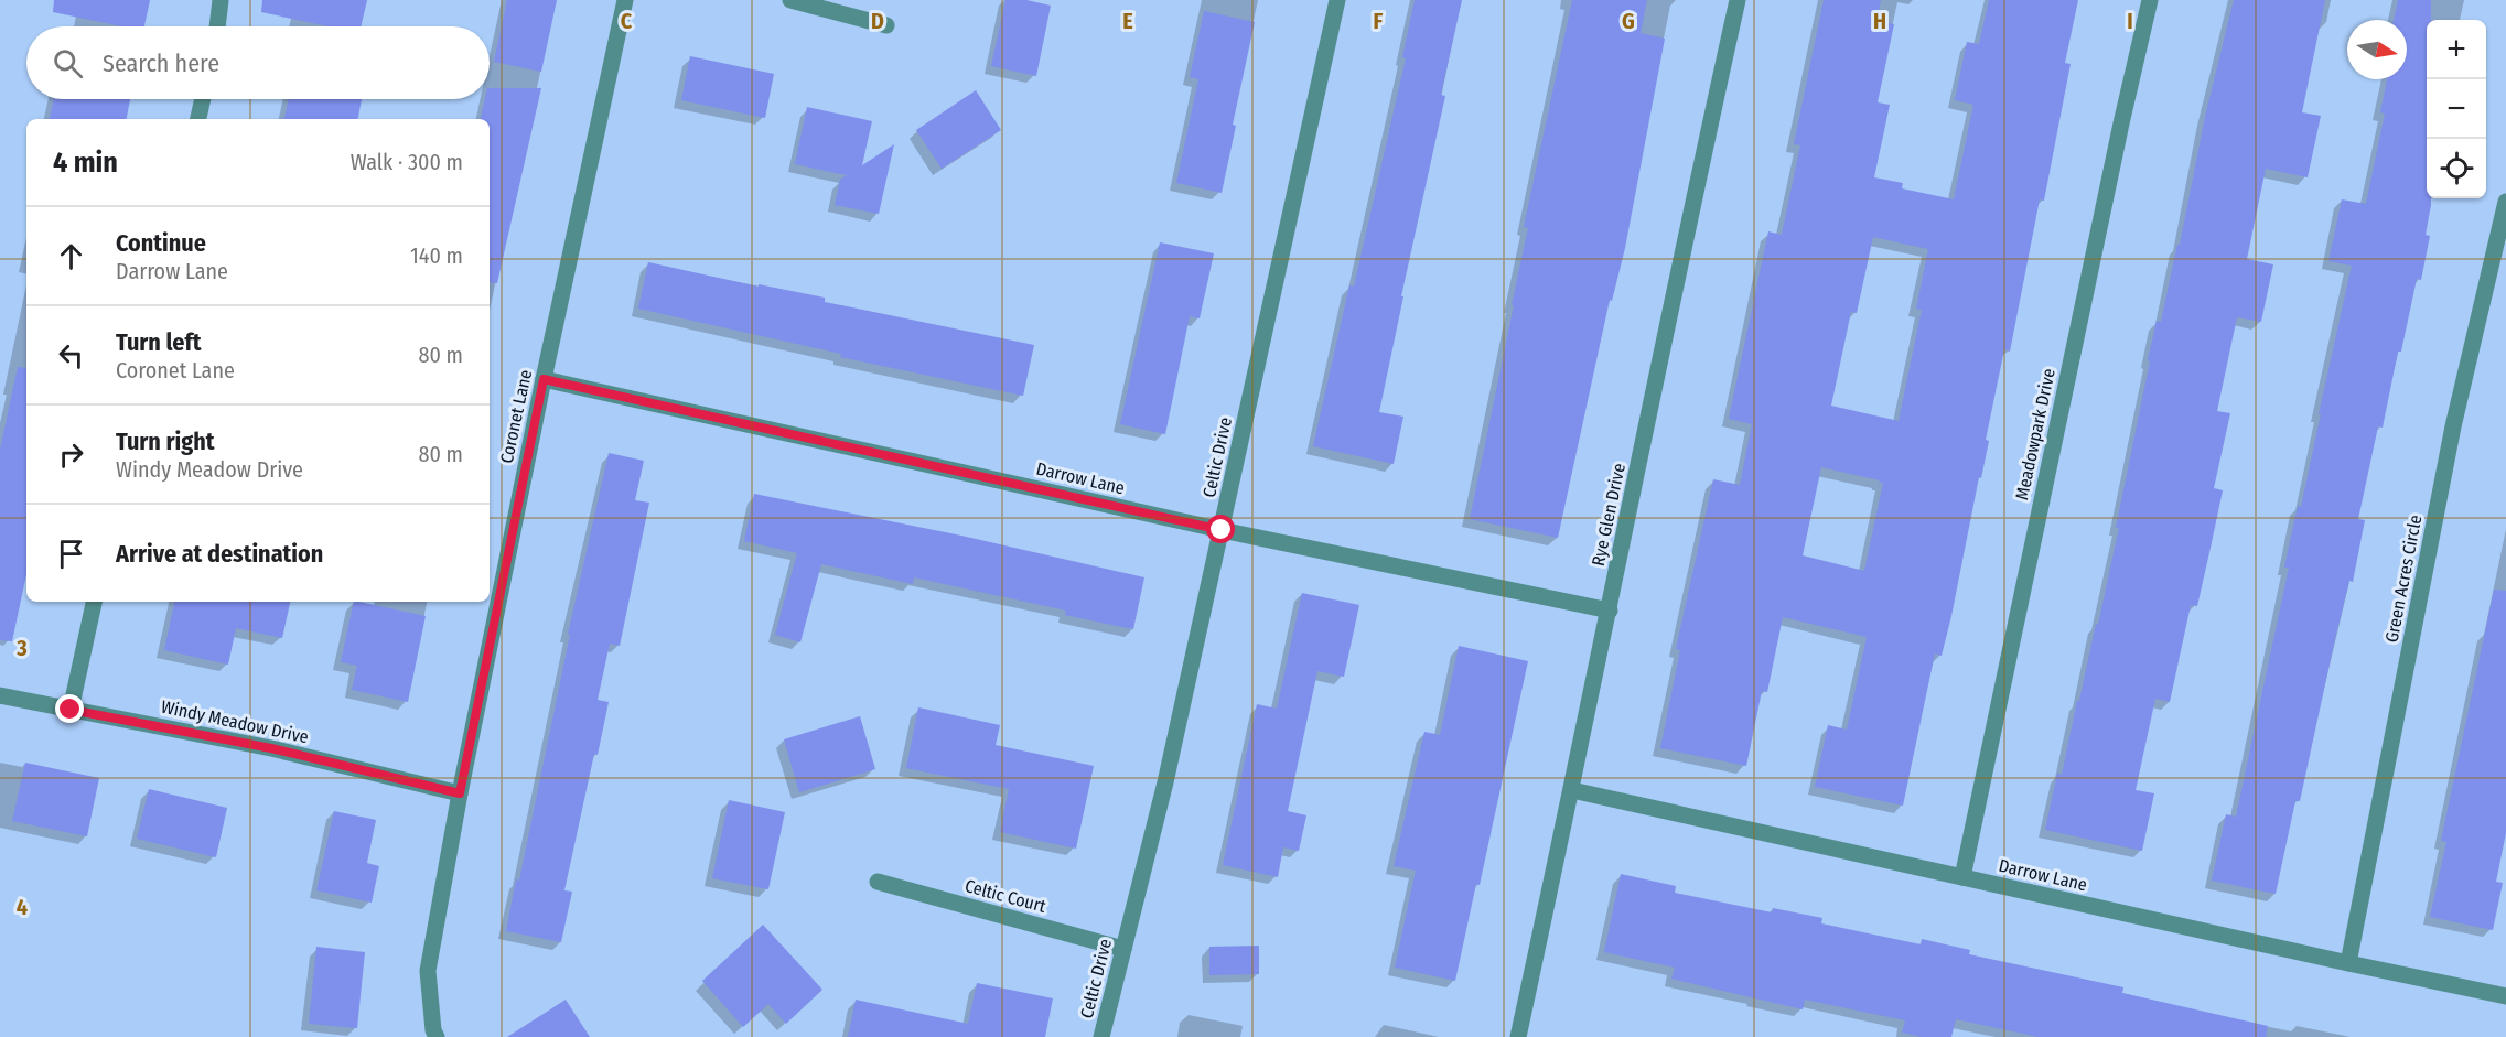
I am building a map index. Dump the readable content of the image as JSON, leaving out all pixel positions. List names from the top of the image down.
{
  "streets": {
    "street": [
      "Coronet Lane",
      "Meadowpark Drive",
      "Celtic Drive",
      "Darrow Lane",
      "Rye Glen Drive",
      "Green Acres Circle",
      "Windy Meadow Drive",
      "Celtic Court"
    ]
  },
  "crossings": [
    ["Coronet Lane", "Darrow Lane"],
    ["Coronet Lane", "Windy Meadow Drive"],
    ["Meadowpark Drive", "Darrow Lane"],
    ["Celtic Drive", "Darrow Lane"],
    ["Celtic Drive", "Celtic Court"],
    ["Darrow Lane", "Rye Glen Drive"],
    ["Darrow Lane", "Green Acres Circle"]
  ],
  "north": "right",
  "page": {
    "map_buttons": ["+", "−"],
    "search": "Search here",
    "heading": ["4 min", "Walk · 300 m"],
    "list": [
      ["Continue", "Darrow Lane", "140 m"],
      ["Turn left", "Coronet Lane", "80 m"],
      ["Turn right", "Windy Meadow Drive", "80 m"],
      "Arrive at destination"
    ]
  },
  "grid": {
    "columns": [
      "C",
      "D",
      "E",
      "F",
      "G",
      "H",
      "I"
    ],
    "rows": ["3", "4"]
  }
}
